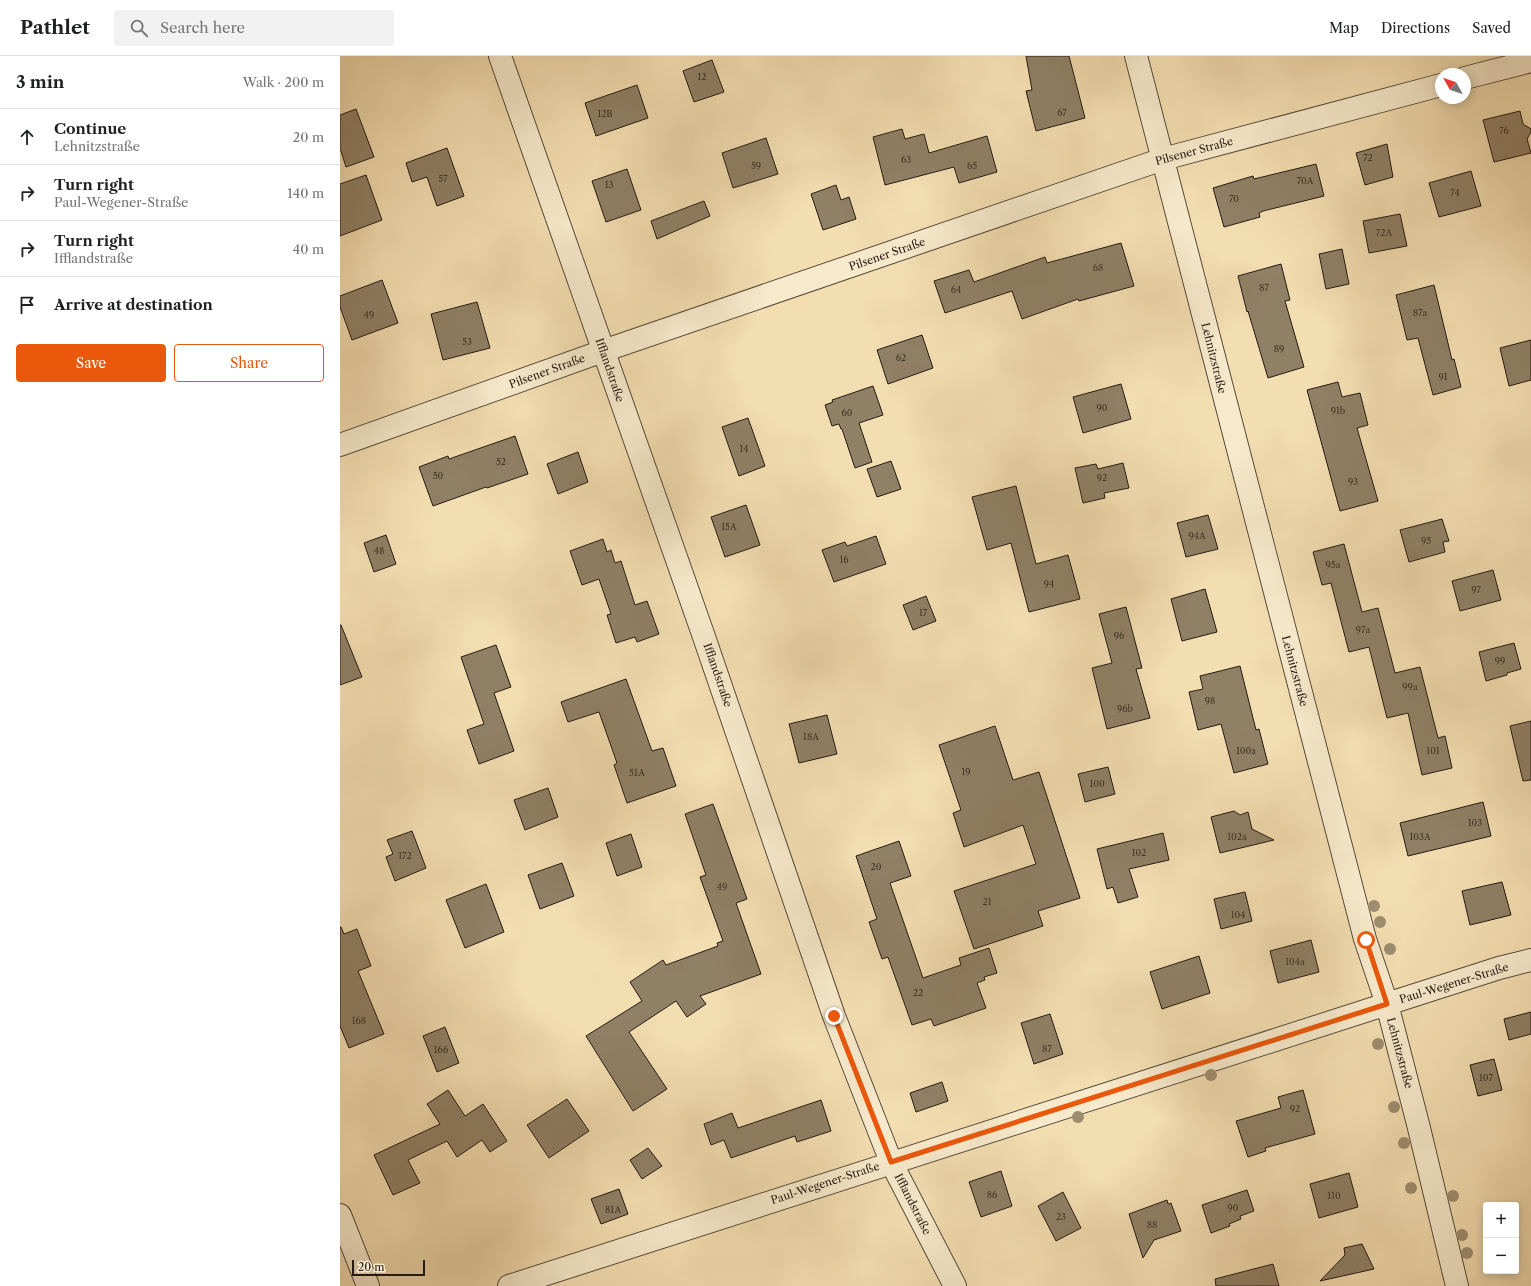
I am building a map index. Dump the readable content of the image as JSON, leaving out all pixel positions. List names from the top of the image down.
{
  "streets": {
    "street": [
      "Pilsener Straße",
      "Lehnitzstraße",
      "Ifflandstraße",
      "Paul-Wegener-Straße"
    ]
  },
  "crossings": [
    ["Pilsener Straße", "Lehnitzstraße"],
    ["Pilsener Straße", "Ifflandstraße"],
    ["Lehnitzstraße", "Paul-Wegener-Straße"],
    ["Ifflandstraße", "Paul-Wegener-Straße"]
  ],
  "house_numbers": [
    "12",
    "67",
    "12B",
    "76",
    "72",
    "63",
    "59",
    "65",
    "57",
    "70A",
    "13",
    "74",
    "70",
    "72A",
    "68",
    "87",
    "64",
    "87a",
    "49",
    "53",
    "89",
    "62",
    "91",
    "90",
    "91b",
    "60",
    "14",
    "52",
    "50",
    "92",
    "93",
    "15A",
    "94A",
    "95",
    "48",
    "16",
    "95a",
    "94",
    "97",
    "17",
    "97a",
    "96",
    "99",
    "99a",
    "98",
    "96b",
    "18A",
    "100a",
    "101",
    "19",
    "51A",
    "100",
    "103",
    "102a",
    "103A",
    "102",
    "172",
    "20",
    "49",
    "21",
    "104",
    "104a",
    "22",
    "168",
    "87",
    "166",
    "107",
    "92",
    "86",
    "110",
    "90",
    "81A",
    "23",
    "88"
  ],
  "scale_bar": "20 m",
  "north": "top left",
  "page": {
    "header": "Pathlet",
    "search": "Search here",
    "nav": ["Map", "Directions", "Saved"],
    "heading": ["3 min", "Walk · 200 m"],
    "list": [
      ["Continue", "Lehnitzstraße", "20 m"],
      ["Turn right", "Paul-Wegener-Straße", "140 m"],
      ["Turn right", "Ifflandstraße", "40 m"],
      "Arrive at destination"
    ],
    "buttons": ["Save", "Share"],
    "map_buttons": ["+", "−"],
    "scale": "20 m"
  }
}
